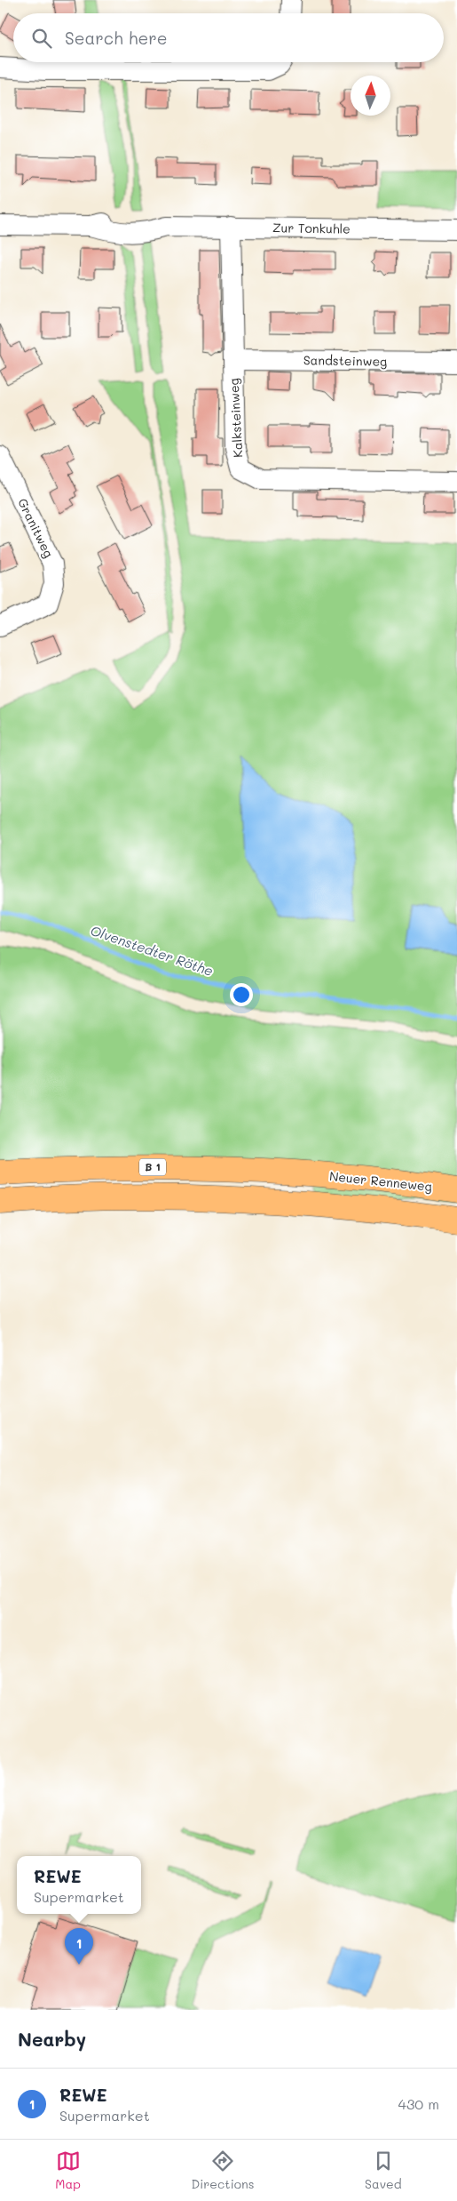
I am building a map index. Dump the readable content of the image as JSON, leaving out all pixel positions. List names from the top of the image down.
{
  "streets": {
    "main road": ["B 1", "Neuer Renneweg"],
    "street": [
      "Zur Tonkuhle",
      "Sandsteinweg",
      "Kalksteinweg",
      "Granitweg"
    ]
  },
  "crossings": [
    ["Zur Tonkuhle", "Kalksteinweg"],
    ["Sandsteinweg", "Kalksteinweg"]
  ],
  "water": ["Olvenstedter Röthe"],
  "north": "top",
  "page": {
    "search": "Search here",
    "popup": ["REWE", "Supermarket"],
    "pins": "1",
    "heading": "Nearby",
    "list": [
      {
        "mark": "1",
        "name": "REWE",
        "note": "Supermarket",
        "value": "430 m"
      }
    ],
    "nav": ["Map", "Directions", "Saved"]
  }
}
